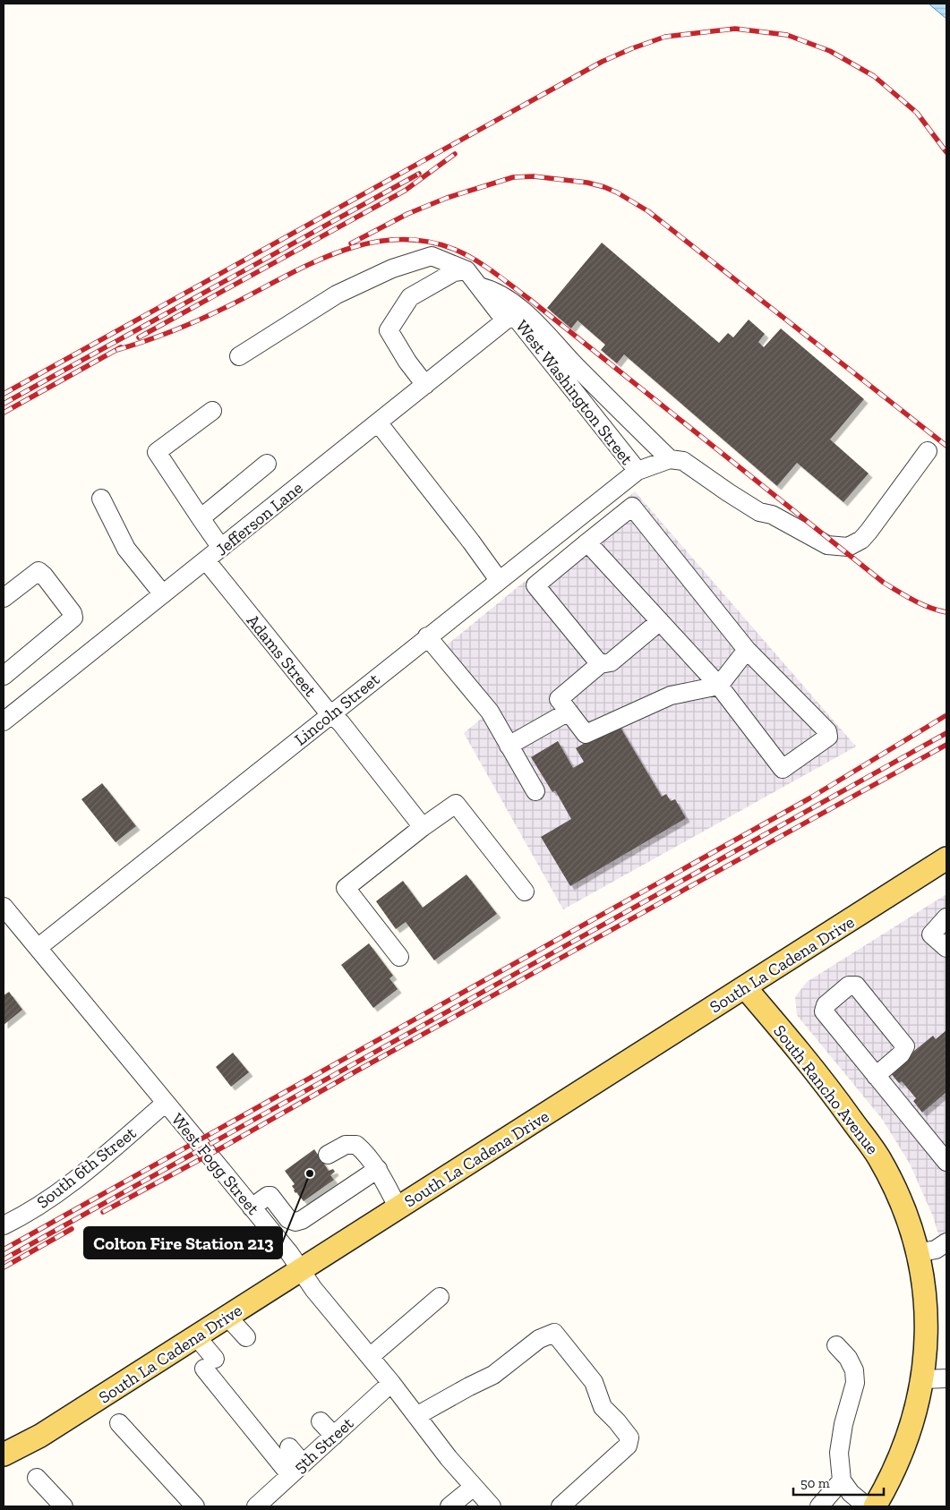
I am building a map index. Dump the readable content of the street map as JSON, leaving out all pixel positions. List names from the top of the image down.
{
  "streets": {
    "main road": ["South La Cadena Drive", "South Rancho Avenue"],
    "street": [
      "West Washington Street",
      "Jefferson Lane",
      "Adams Street",
      "Lincoln Street",
      "West Fogg Street",
      "South 6th Street",
      "5th Street"
    ]
  },
  "crossings": [
    ["West Washington Street", "Jefferson Lane"],
    ["West Washington Street", "Lincoln Street"],
    ["Jefferson Lane", "Adams Street"],
    ["Adams Street", "Lincoln Street"],
    ["Lincoln Street", "West Fogg Street"],
    ["South La Cadena Drive", "South Rancho Avenue"],
    ["South La Cadena Drive", "West Fogg Street"],
    ["West Fogg Street", "South 6th Street"],
    ["West Fogg Street", "5th Street"]
  ],
  "places": ["Colton Fire Station 213"],
  "scale_bar": "50 m"
}
